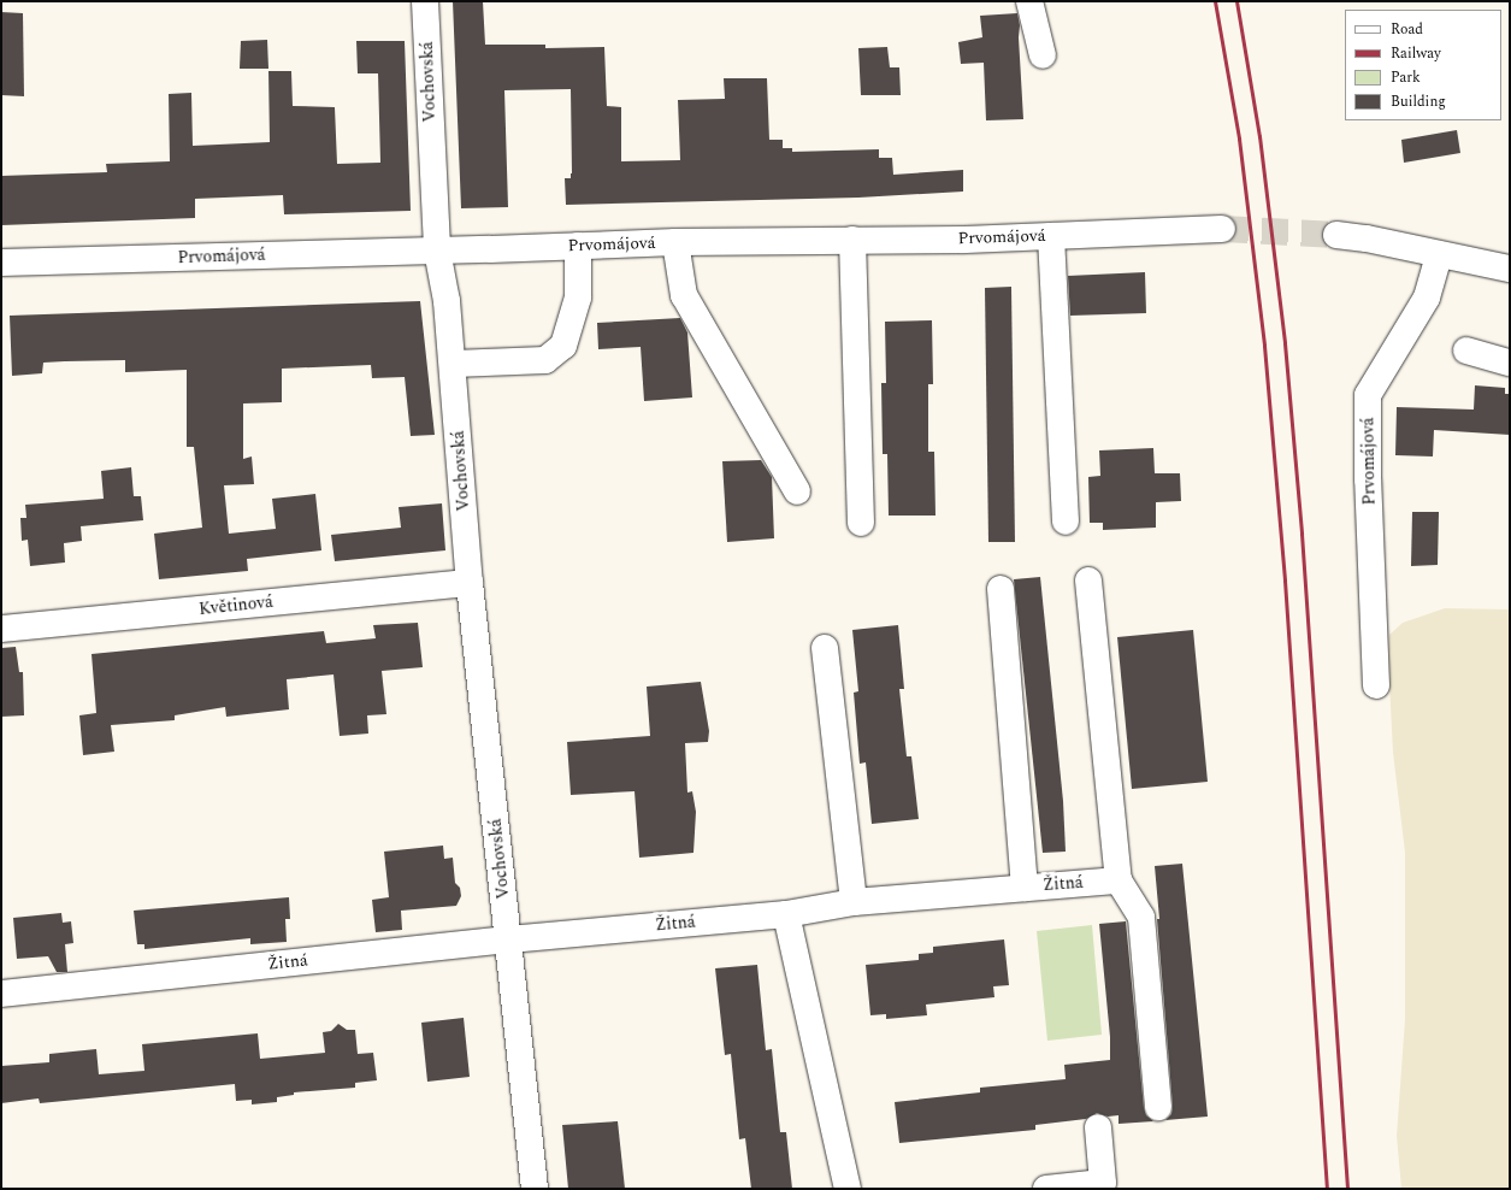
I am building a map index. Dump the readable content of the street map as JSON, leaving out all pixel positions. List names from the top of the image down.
{
  "streets": {
    "street": [
      "Vochovská",
      "Prvomájová",
      "Květinová",
      "Žitná"
    ]
  },
  "crossings": [
    ["Vochovská", "Prvomájová"],
    ["Vochovská", "Květinová"],
    ["Vochovská", "Žitná"]
  ],
  "legend": [
    "Road",
    "Railway",
    "Park",
    "Building"
  ]
}
